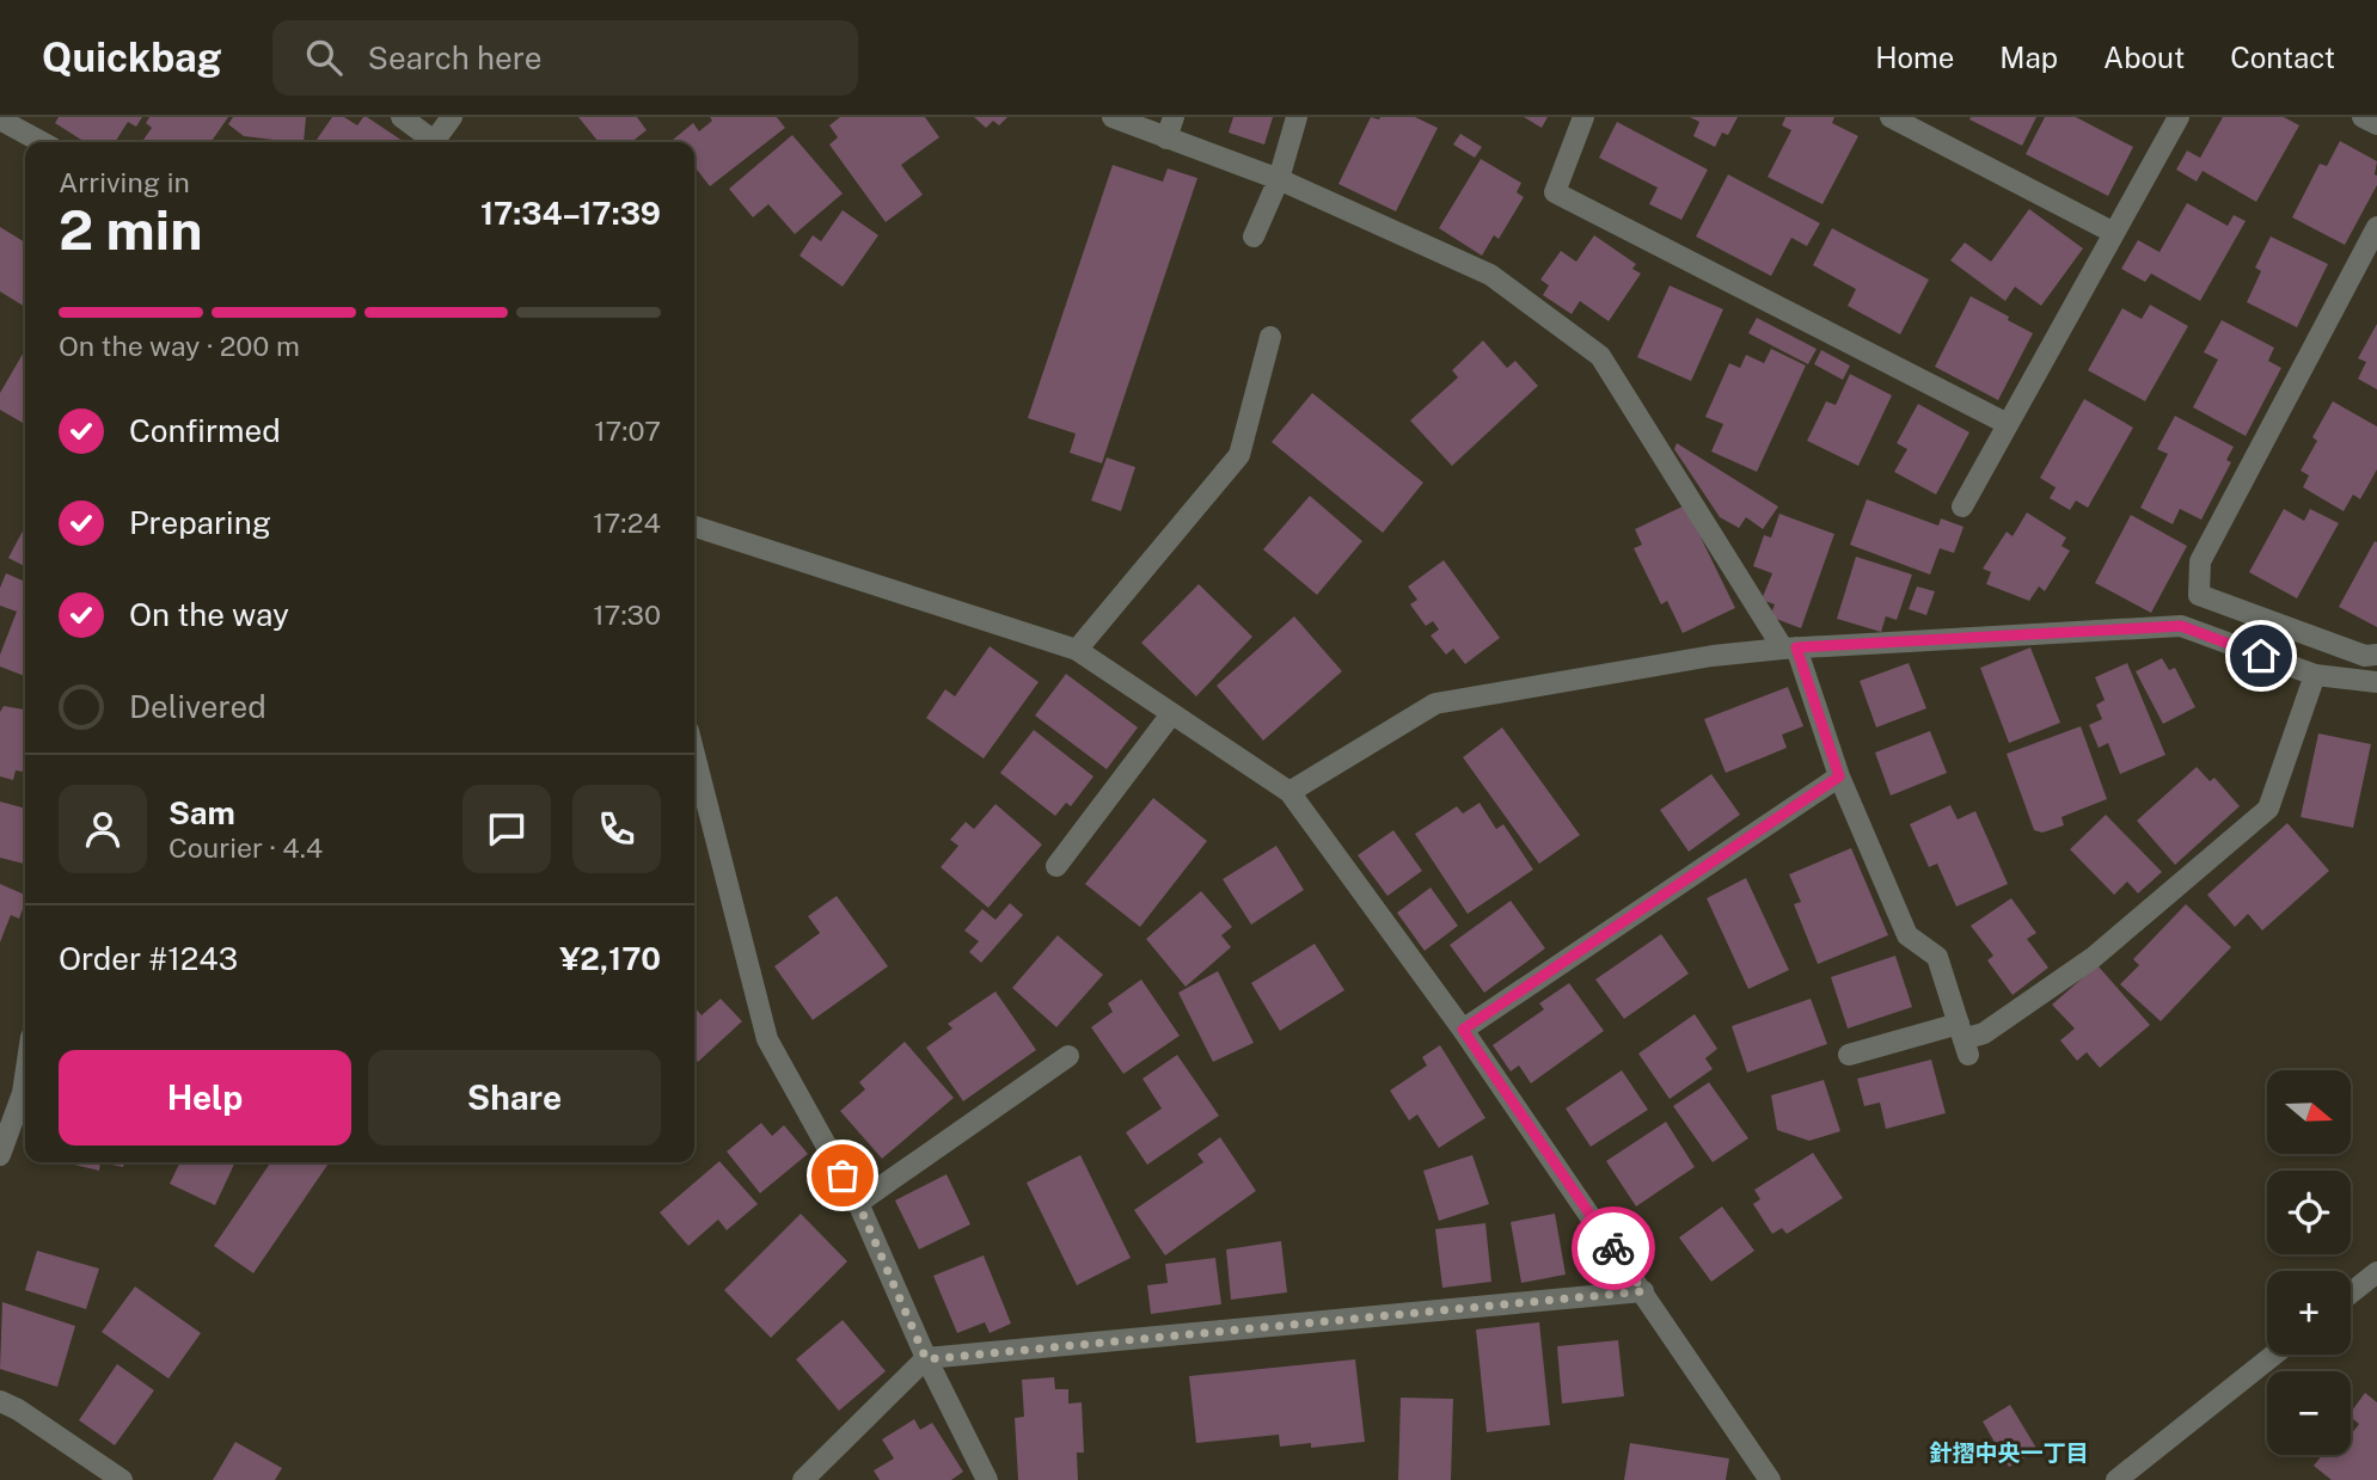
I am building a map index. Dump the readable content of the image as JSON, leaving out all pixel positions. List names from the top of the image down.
{
  "districts": ["針摺中央一丁目"],
  "north": "right",
  "page": {
    "header": "Quickbag",
    "search": "Search here",
    "nav": [
      "Home",
      "Map",
      "About",
      "Contact"
    ],
    "heading": ["2 min", "Arriving in", "17:34–17:39"],
    "panel": [
      "Sam",
      "Courier · 4.4",
      "Order #1243",
      "¥2,170"
    ],
    "bar": "On the way · 200 m",
    "list": [
      ["Confirmed", "17:07"],
      ["Preparing", "17:24"],
      ["On the way", "17:30"],
      "Delivered"
    ],
    "buttons": ["Help", "Share"],
    "map_buttons": ["+", "−"]
  }
}
